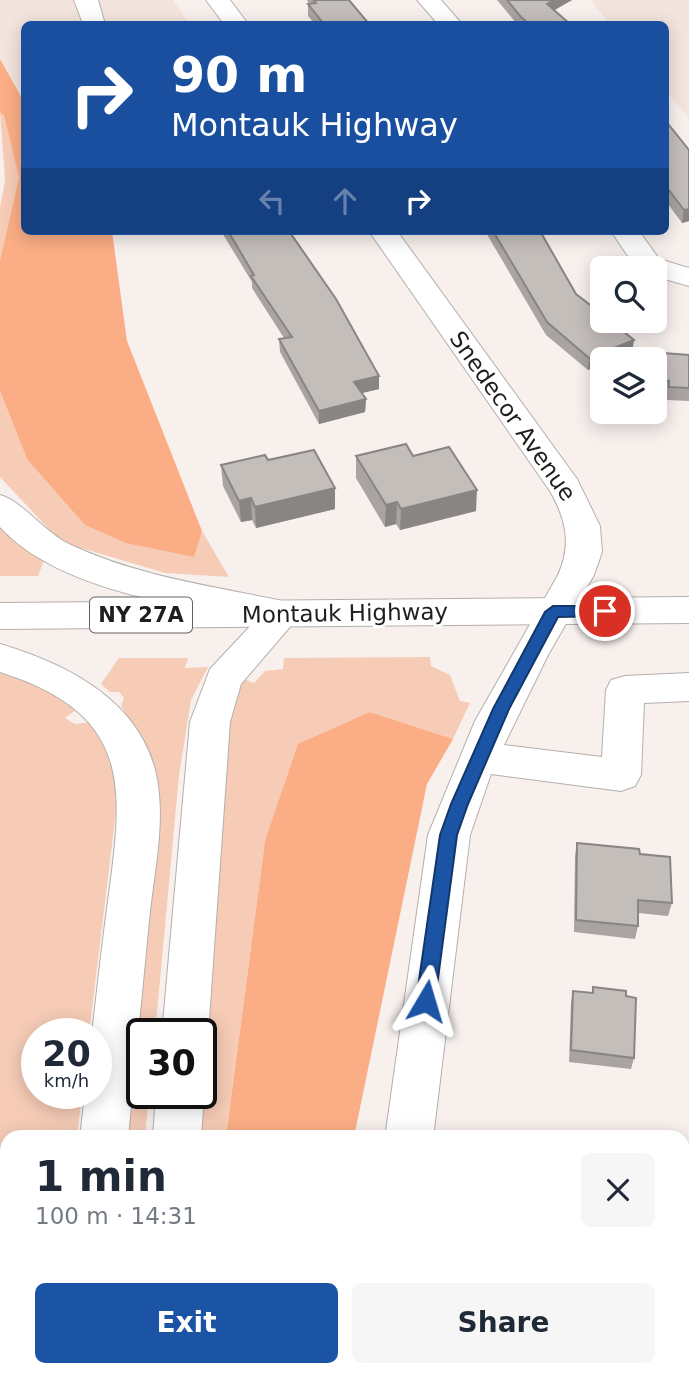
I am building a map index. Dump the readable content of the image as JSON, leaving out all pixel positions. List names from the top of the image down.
{
  "streets": {
    "main road": ["Snedecor Avenue", "Montauk Highway", "NY 27A"]
  },
  "crossings": [
    ["Snedecor Avenue", "Montauk Highway"]
  ],
  "page": {
    "turn": ["90 m", "Montauk Highway"],
    "speed": "20 km/h",
    "limit": "30",
    "heading": ["1 min", "100 m · 14:31"],
    "buttons": ["Exit", "Share"]
  }
}
